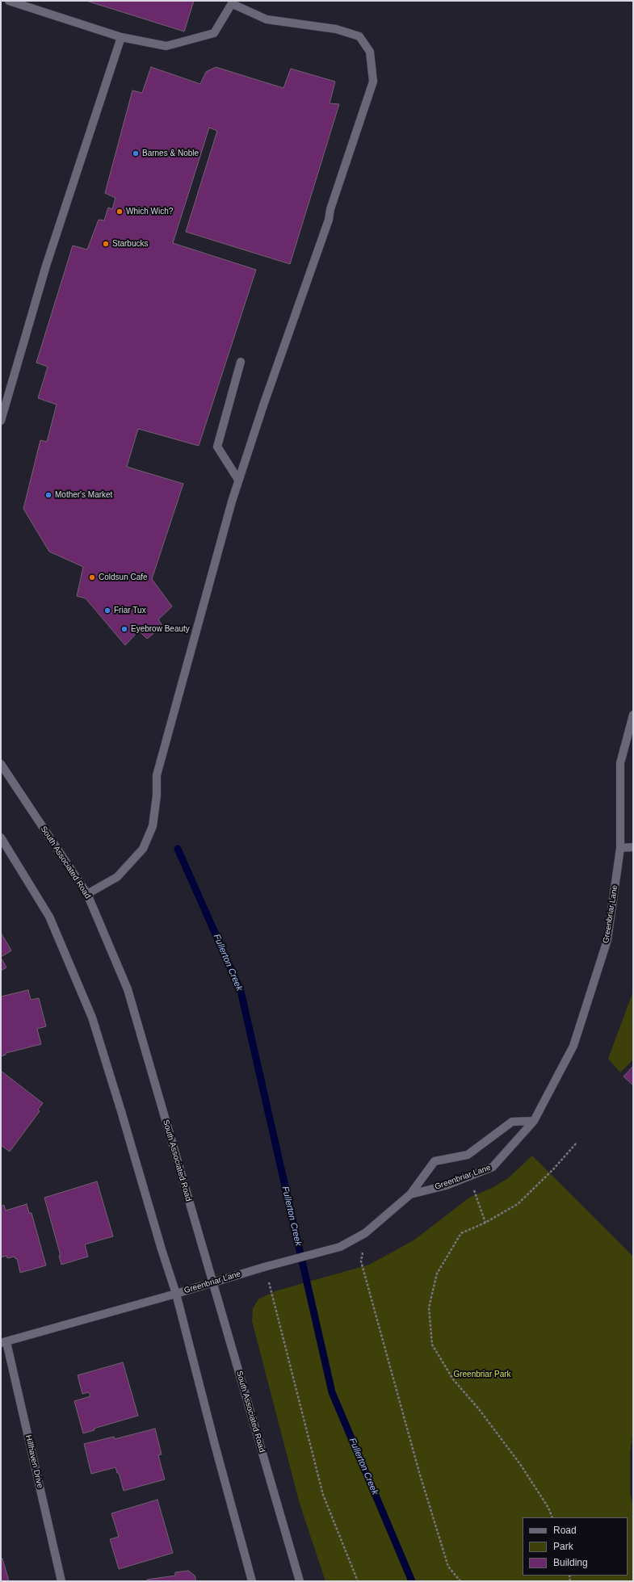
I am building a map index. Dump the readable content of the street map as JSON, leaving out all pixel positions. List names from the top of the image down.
{
  "streets": {
    "street": ["South Associated Road", "Greenbriar Lane", "Hillhaven Drive"]
  },
  "crossings": [
    ["South Associated Road", "Greenbriar Lane"],
    ["Greenbriar Lane", "Hillhaven Drive"]
  ],
  "water": ["Fullerton Creek"],
  "parks": ["Greenbriar Park"],
  "places": [
    "Barnes & Noble",
    "Which Wich?",
    "Starbucks",
    "Mother's Market",
    "Coldsun Cafe",
    "Friar Tux",
    "Eyebrow Beauty"
  ],
  "legend": ["Road", "Park", "Building"]
}
